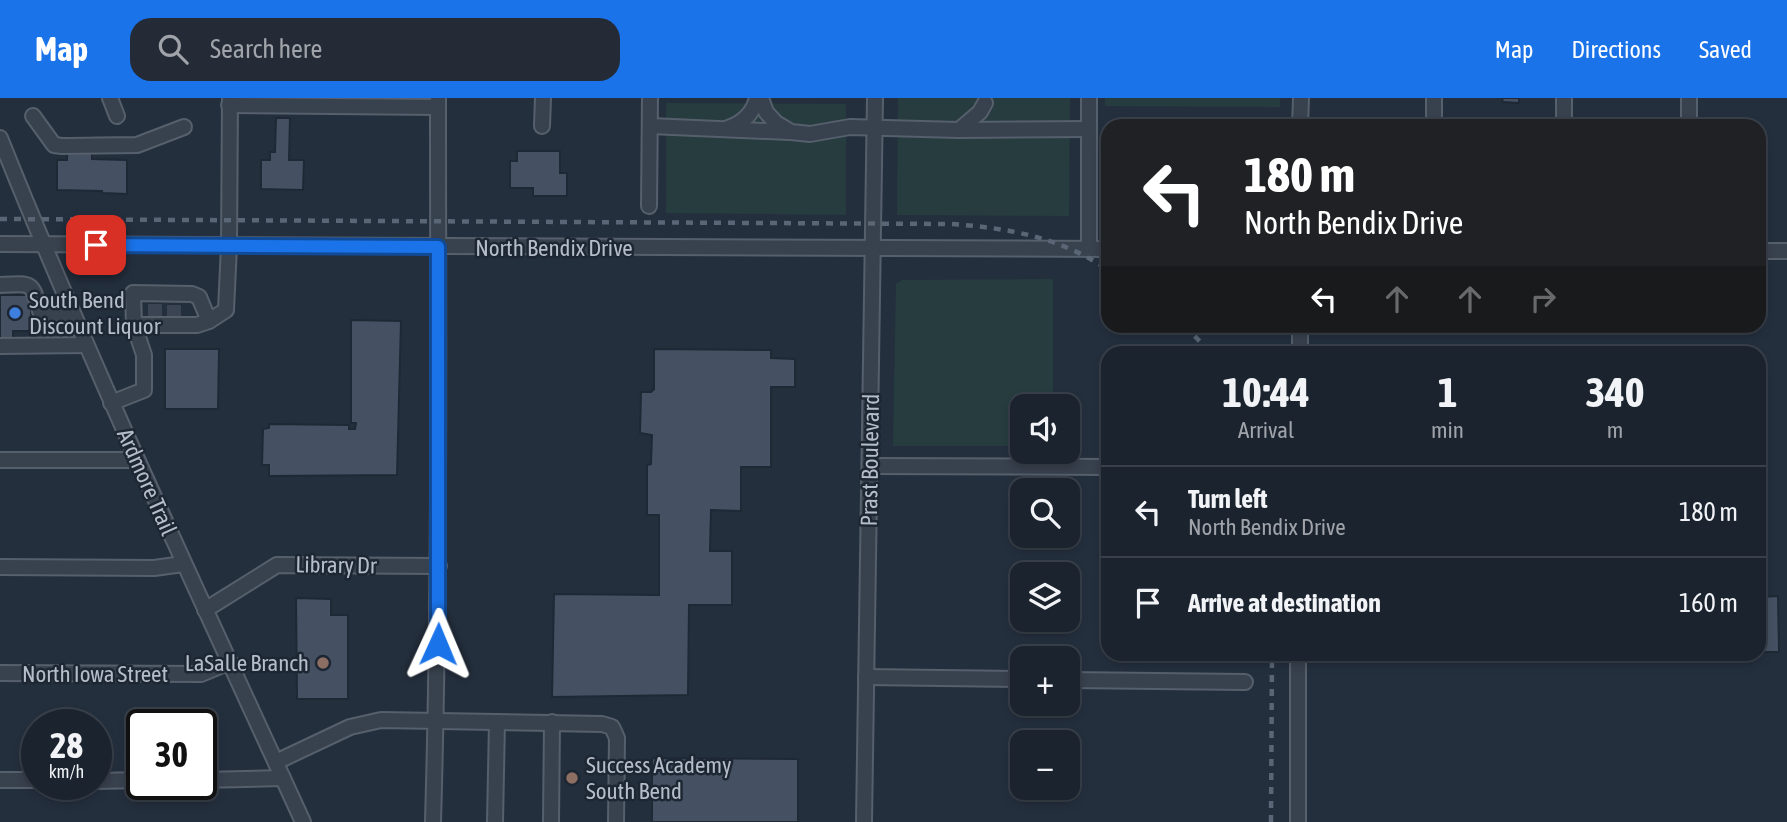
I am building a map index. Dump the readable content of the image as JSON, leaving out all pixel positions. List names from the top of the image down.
{
  "streets": {
    "street": [
      "North Bendix Drive",
      "Prast Boulevard",
      "Ardmore Trail",
      "Library Dr",
      "North Iowa Street"
    ]
  },
  "crossings": [
    ["North Bendix Drive", "Prast Boulevard"],
    ["North Bendix Drive", "Ardmore Trail"],
    ["Ardmore Trail", "Library Dr"],
    ["Ardmore Trail", "North Iowa Street"]
  ],
  "places": ["South Bend Discount Liquor", "LaSalle Branch", "Success Academy South Bend"],
  "page": {
    "header": "Map",
    "search": "Search here",
    "nav": ["Map", "Directions", "Saved"],
    "turn": ["180 m", "North Bendix Drive"],
    "eta": [
      "10:44",
      "Arrival",
      "1",
      "min",
      "340",
      "m"
    ],
    "map_buttons": ["+", "−"],
    "list": [
      {
        "name": "Turn left",
        "note": "North Bendix Drive",
        "value": "180 m"
      },
      {
        "name": "Arrive at destination",
        "value": "160 m"
      }
    ],
    "speed": "28 km/h",
    "limit": "30"
  }
}
